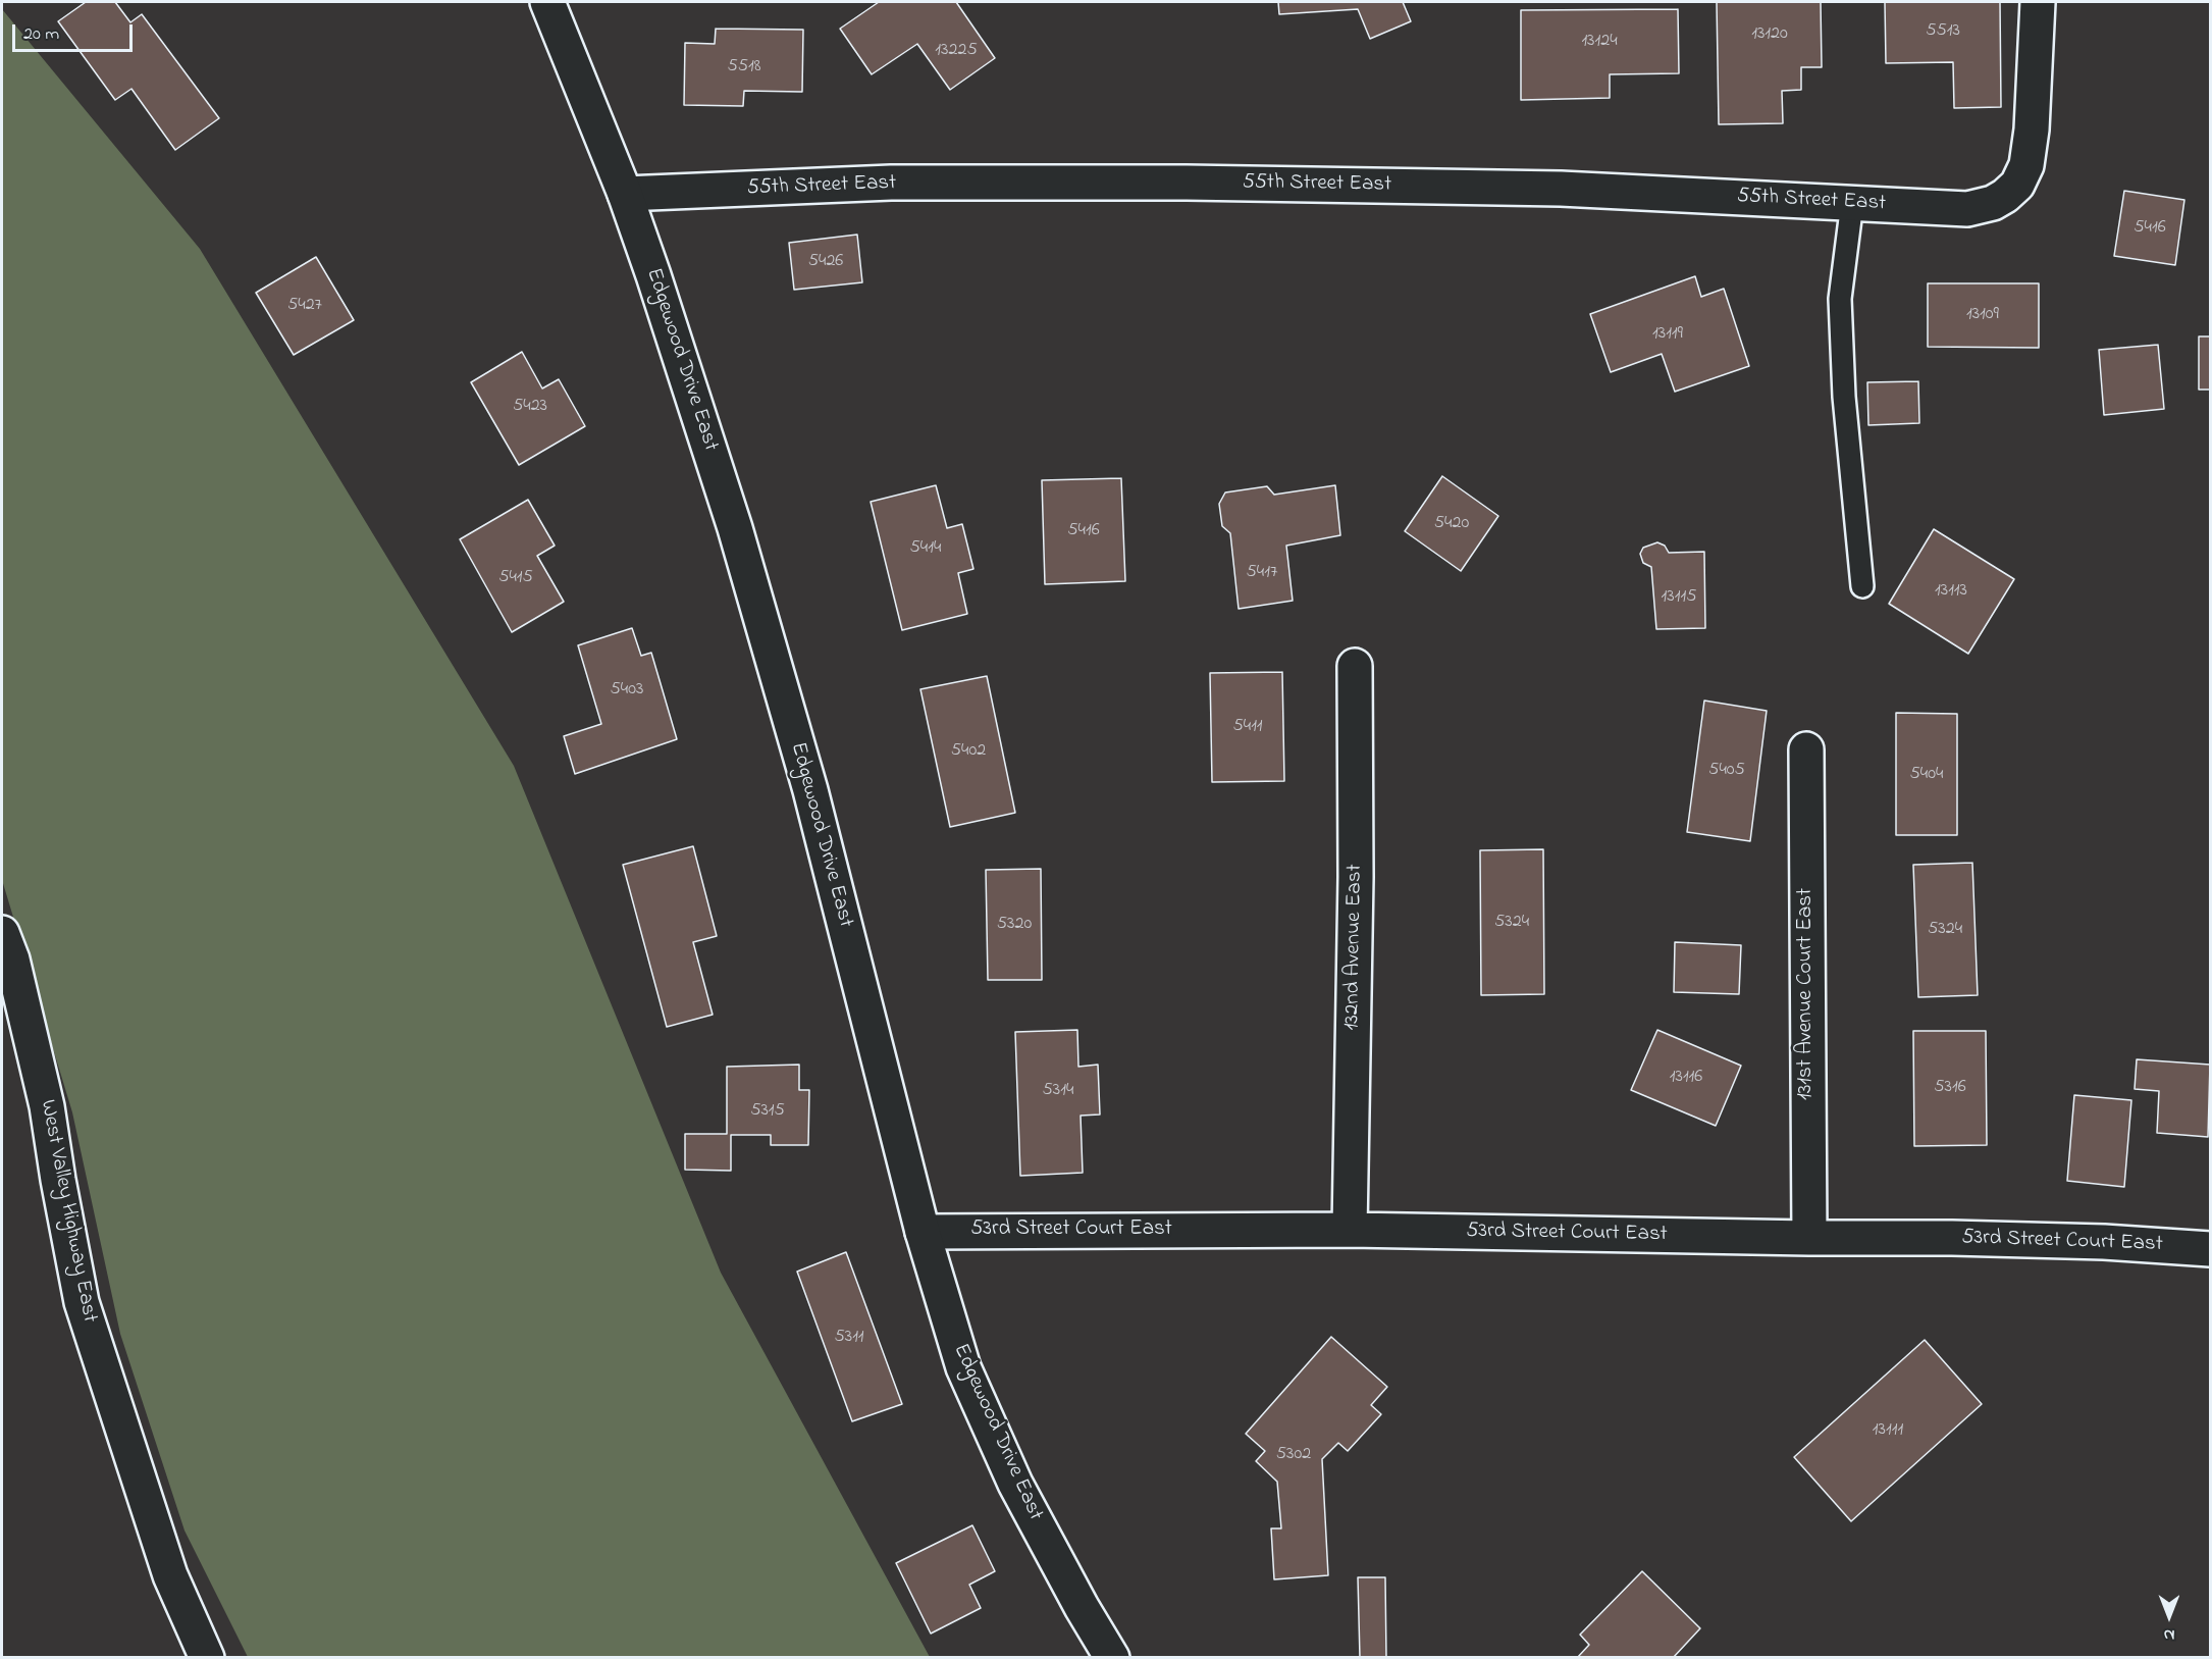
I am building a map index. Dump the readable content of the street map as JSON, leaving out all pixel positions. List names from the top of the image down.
{
  "streets": {
    "street": [
      "55th Street East",
      "Edgewood Drive East",
      "132nd Avenue East",
      "131st Avenue Court East",
      "West Valley Highway East",
      "53rd Street Court East"
    ]
  },
  "crossings": [
    ["55th Street East", "Edgewood Drive East"],
    ["Edgewood Drive East", "53rd Street Court East"],
    ["132nd Avenue East", "53rd Street Court East"],
    ["131st Avenue Court East", "53rd Street Court East"]
  ],
  "house_numbers": [
    "5513",
    "13120",
    "13124",
    "13225",
    "5518",
    "5416",
    "5426",
    "5427",
    "13109",
    "13119",
    "5423",
    "5420",
    "5416",
    "5414",
    "5417",
    "5415",
    "13113",
    "13115",
    "5403",
    "5411",
    "5402",
    "5405",
    "5404",
    "5324",
    "5320",
    "5324",
    "13116",
    "5316",
    "5314",
    "5315",
    "5311",
    "13111",
    "5302"
  ],
  "scale_bar": "20 m",
  "north": "bottom"
}
